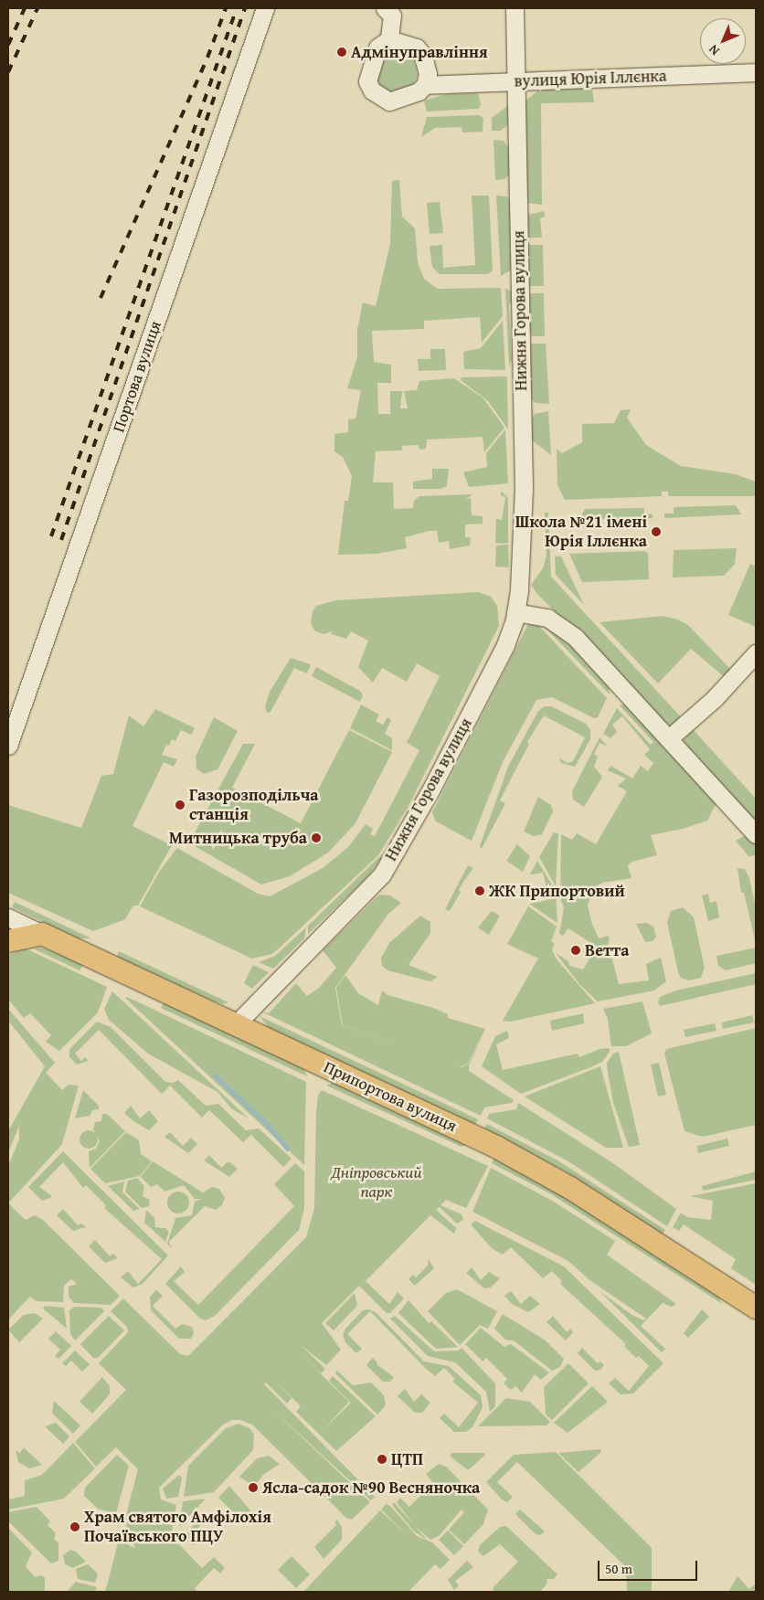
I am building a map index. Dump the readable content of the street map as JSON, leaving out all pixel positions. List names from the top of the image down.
{
  "streets": {
    "main road": ["Припортова вулиця"],
    "street": ["вулиця Юрія Іллєнка", "Нижня Горова вулиця", "Портова вулиця"]
  },
  "crossings": [
    ["вулиця Юрія Іллєнка", "Нижня Горова вулиця"],
    ["Нижня Горова вулиця", "Припортова вулиця"]
  ],
  "parks": ["Дніпровський парк"],
  "places": [
    "Адмінуправління",
    "Школа №21 імені Юрія Іллєнка",
    "Газорозподільча станція",
    "Митницька труба",
    "ЖК Припортовий",
    "Ветта",
    "ЦТП",
    "Ясла-садок №90 Весняночка",
    "Храм святого Амфілохія Почаївського ПЦУ"
  ],
  "scale_bar": "50 m",
  "north": "bottom left"
}
